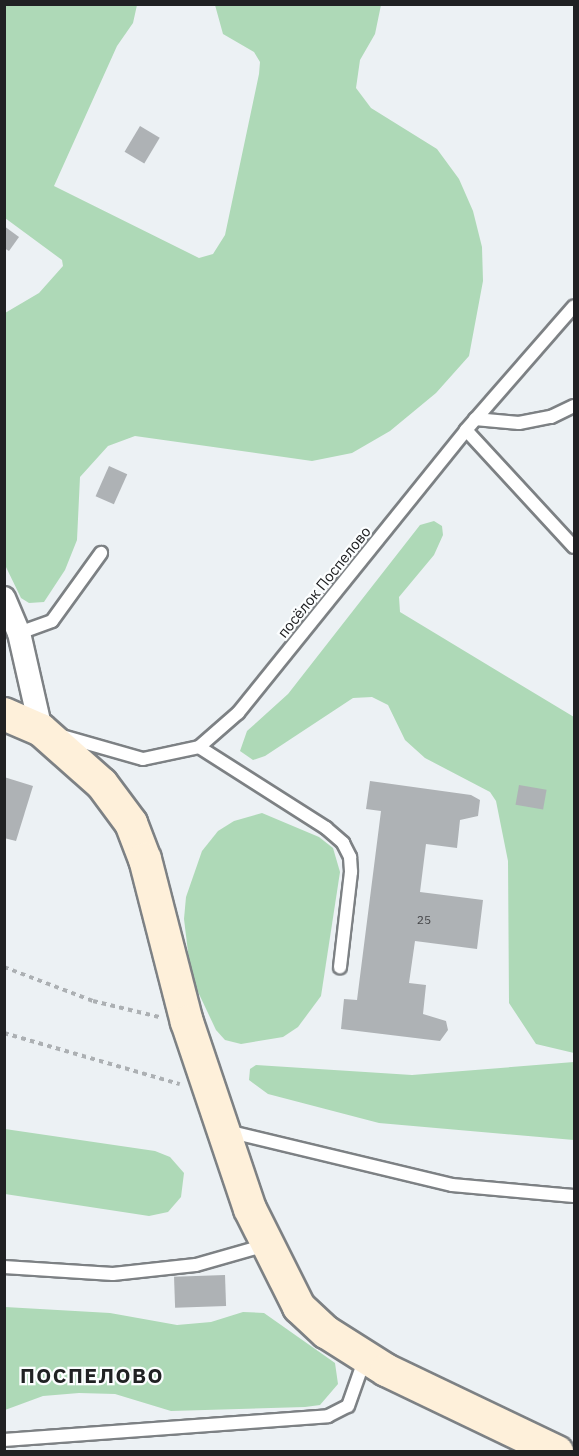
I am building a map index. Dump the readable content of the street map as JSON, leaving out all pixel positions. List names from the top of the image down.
{
  "streets": {
    "lane": ["посёлок Поспелово"]
  },
  "districts": ["ПОСПЕЛОВО"],
  "house_numbers": ["25"]
}
